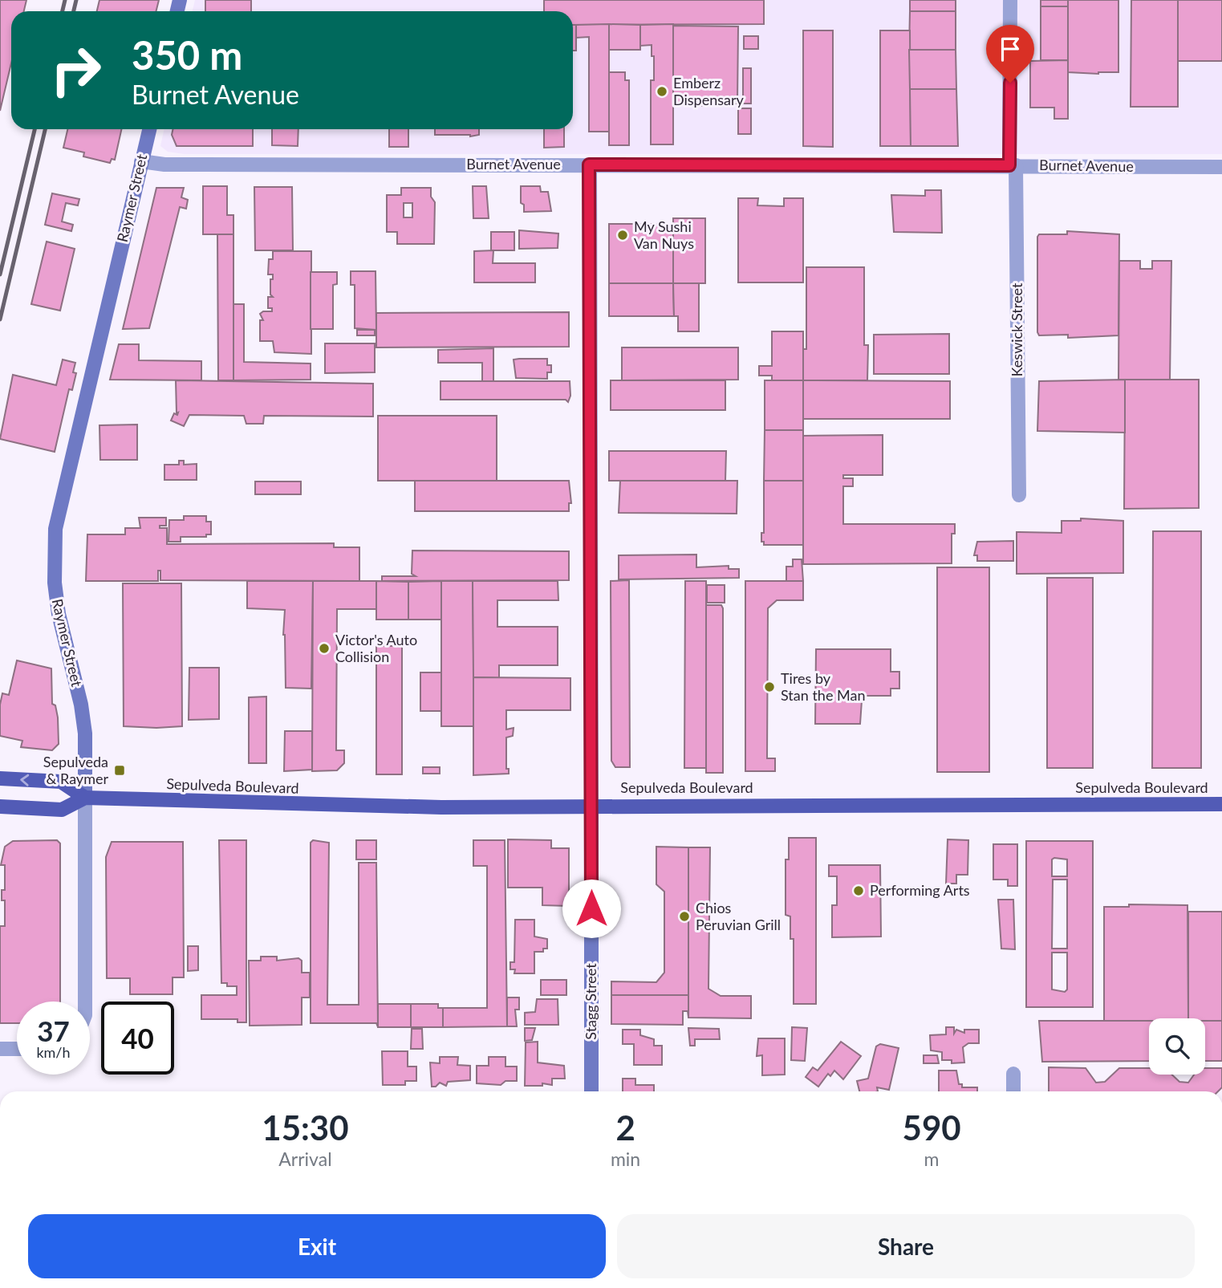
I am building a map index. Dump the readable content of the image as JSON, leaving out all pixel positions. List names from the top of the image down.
{
  "streets": {
    "main road": ["Sepulveda Boulevard"],
    "street": [
      "Burnet Avenue",
      "Raymer Street",
      "Keswick Street",
      "Stagg Street"
    ]
  },
  "crossings": [
    ["Burnet Avenue", "Raymer Street"],
    ["Burnet Avenue", "Keswick Street"],
    ["Burnet Avenue", "Stagg Street"],
    ["Raymer Street", "Sepulveda Boulevard"],
    ["Sepulveda Boulevard", "Stagg Street"]
  ],
  "places": {
    "other": [
      "Emberz Dispensary",
      "My Sushi Van Nuys",
      "Victor's Auto Collision",
      "Tires by Stan the Man",
      "Performing Arts",
      "Chios Peruvian Grill"
    ],
    "transit": ["Sepulveda & Raymer"]
  },
  "page": {
    "turn": ["350 m", "Burnet Avenue"],
    "speed": "37 km/h",
    "limit": "40",
    "eta": [
      "15:30",
      "Arrival",
      "2",
      "min",
      "590",
      "m"
    ],
    "buttons": ["Exit", "Share"]
  }
}
